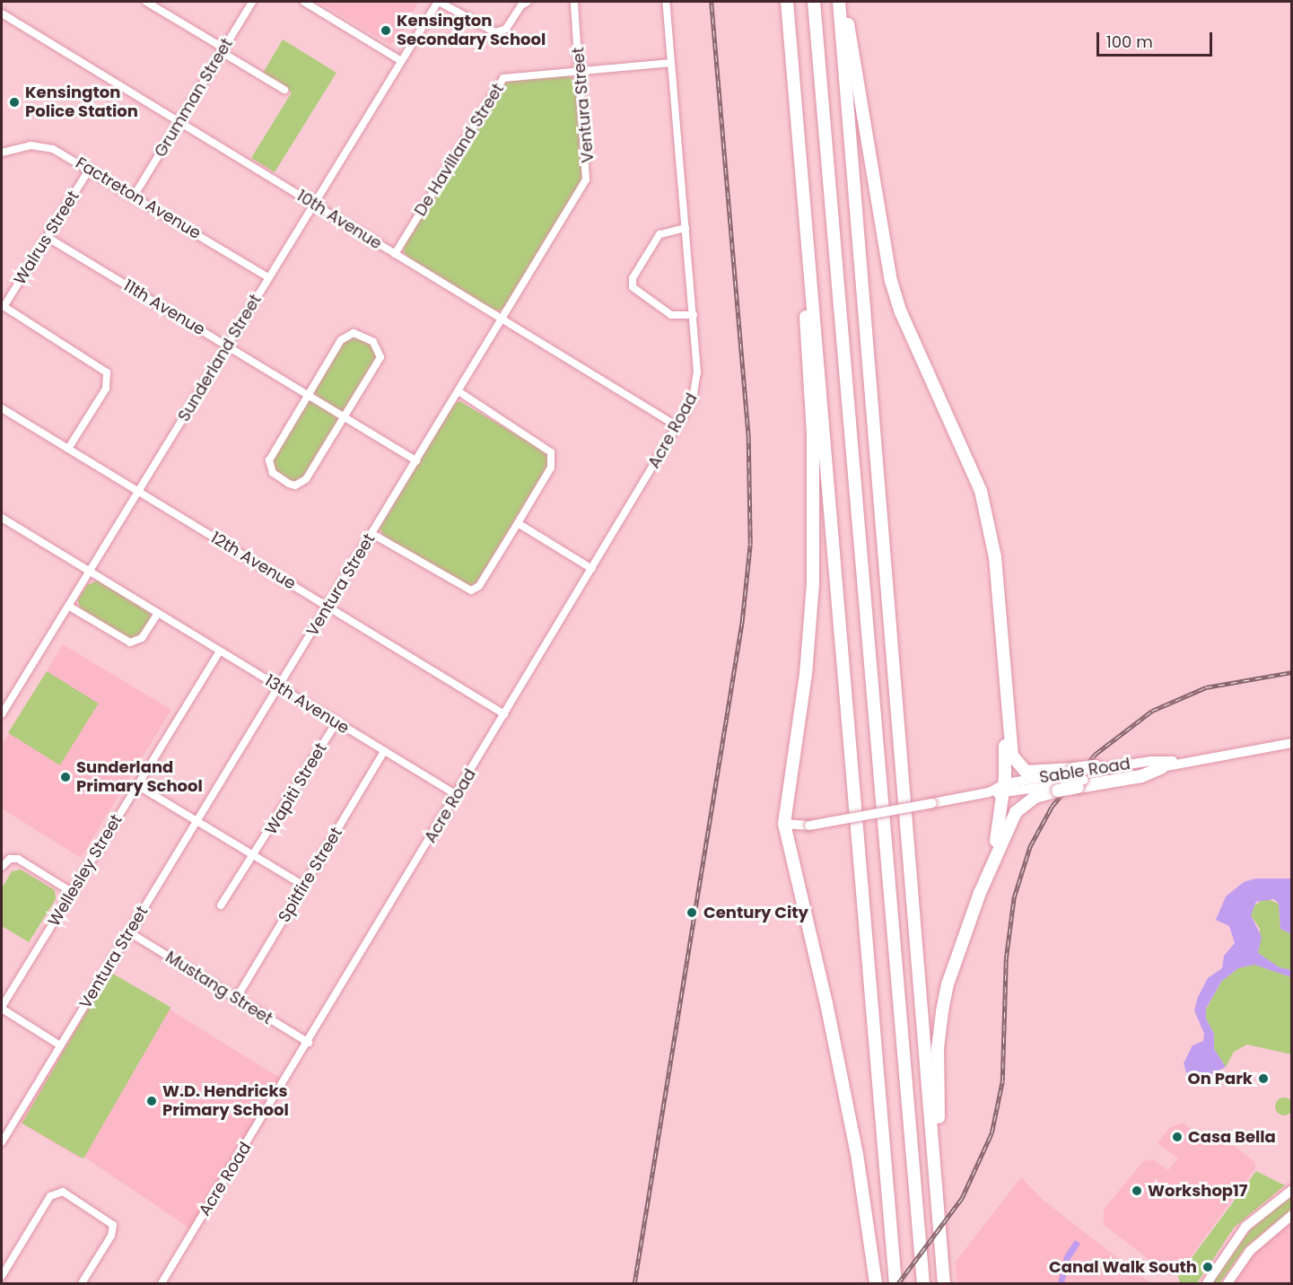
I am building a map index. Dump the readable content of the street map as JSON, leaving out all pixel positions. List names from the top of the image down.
{
  "streets": {
    "main road": ["Sable Road"],
    "street": [
      "Grumman Street",
      "Ventura Street",
      "De Havilland Street",
      "Factreton Avenue",
      "10th Avenue",
      "Walrus Street",
      "11th Avenue",
      "Sunderland Street",
      "Acre Road",
      "12th Avenue",
      "13th Avenue",
      "Wapiti Street",
      "Wellesley Street",
      "Spitfire Street",
      "Mustang Street"
    ]
  },
  "crossings": [
    ["Grumman Street", "Factreton Avenue"],
    ["Grumman Street", "10th Avenue"],
    ["Ventura Street", "De Havilland Street"],
    ["Ventura Street", "10th Avenue"],
    ["Ventura Street", "11th Avenue"],
    ["Ventura Street", "12th Avenue"],
    ["Ventura Street", "13th Avenue"],
    ["Ventura Street", "Mustang Street"],
    ["De Havilland Street", "10th Avenue"],
    ["De Havilland Street", "Acre Road"],
    ["Factreton Avenue", "Walrus Street"],
    ["Factreton Avenue", "Sunderland Street"],
    ["10th Avenue", "Sunderland Street"],
    ["10th Avenue", "Acre Road"],
    ["Walrus Street", "11th Avenue"],
    ["11th Avenue", "Sunderland Street"],
    ["Sunderland Street", "12th Avenue"],
    ["Sunderland Street", "13th Avenue"],
    ["Acre Road", "12th Avenue"],
    ["Acre Road", "13th Avenue"],
    ["Acre Road", "Mustang Street"],
    ["13th Avenue", "Wapiti Street"],
    ["13th Avenue", "Wellesley Street"],
    ["13th Avenue", "Spitfire Street"],
    ["Spitfire Street", "Mustang Street"]
  ],
  "places": [
    "Kensington Secondary School",
    "Kensington Police Station",
    "Sunderland Primary School",
    "Century City",
    "On Park",
    "W.D. Hendricks Primary School",
    "Casa Bella",
    "Workshop17",
    "Canal Walk South"
  ],
  "scale_bar": "100 m"
}
